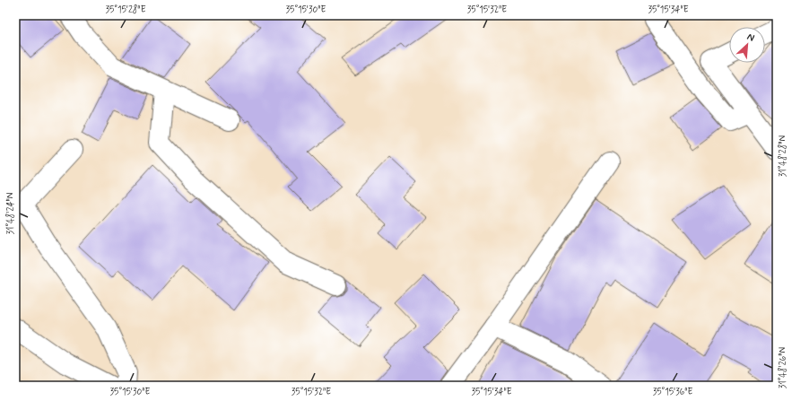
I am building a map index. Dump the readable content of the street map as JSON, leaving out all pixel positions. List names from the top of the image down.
{
  "north": "top right",
  "coordinates": [
    "35°15'28\"E",
    "35°15'30\"E",
    "35°15'32\"E",
    "35°15'34\"E",
    "31°48'28\"N",
    "31°48'24\"N",
    "31°48'26\"N",
    "35°15'36\"E"
  ]
}
